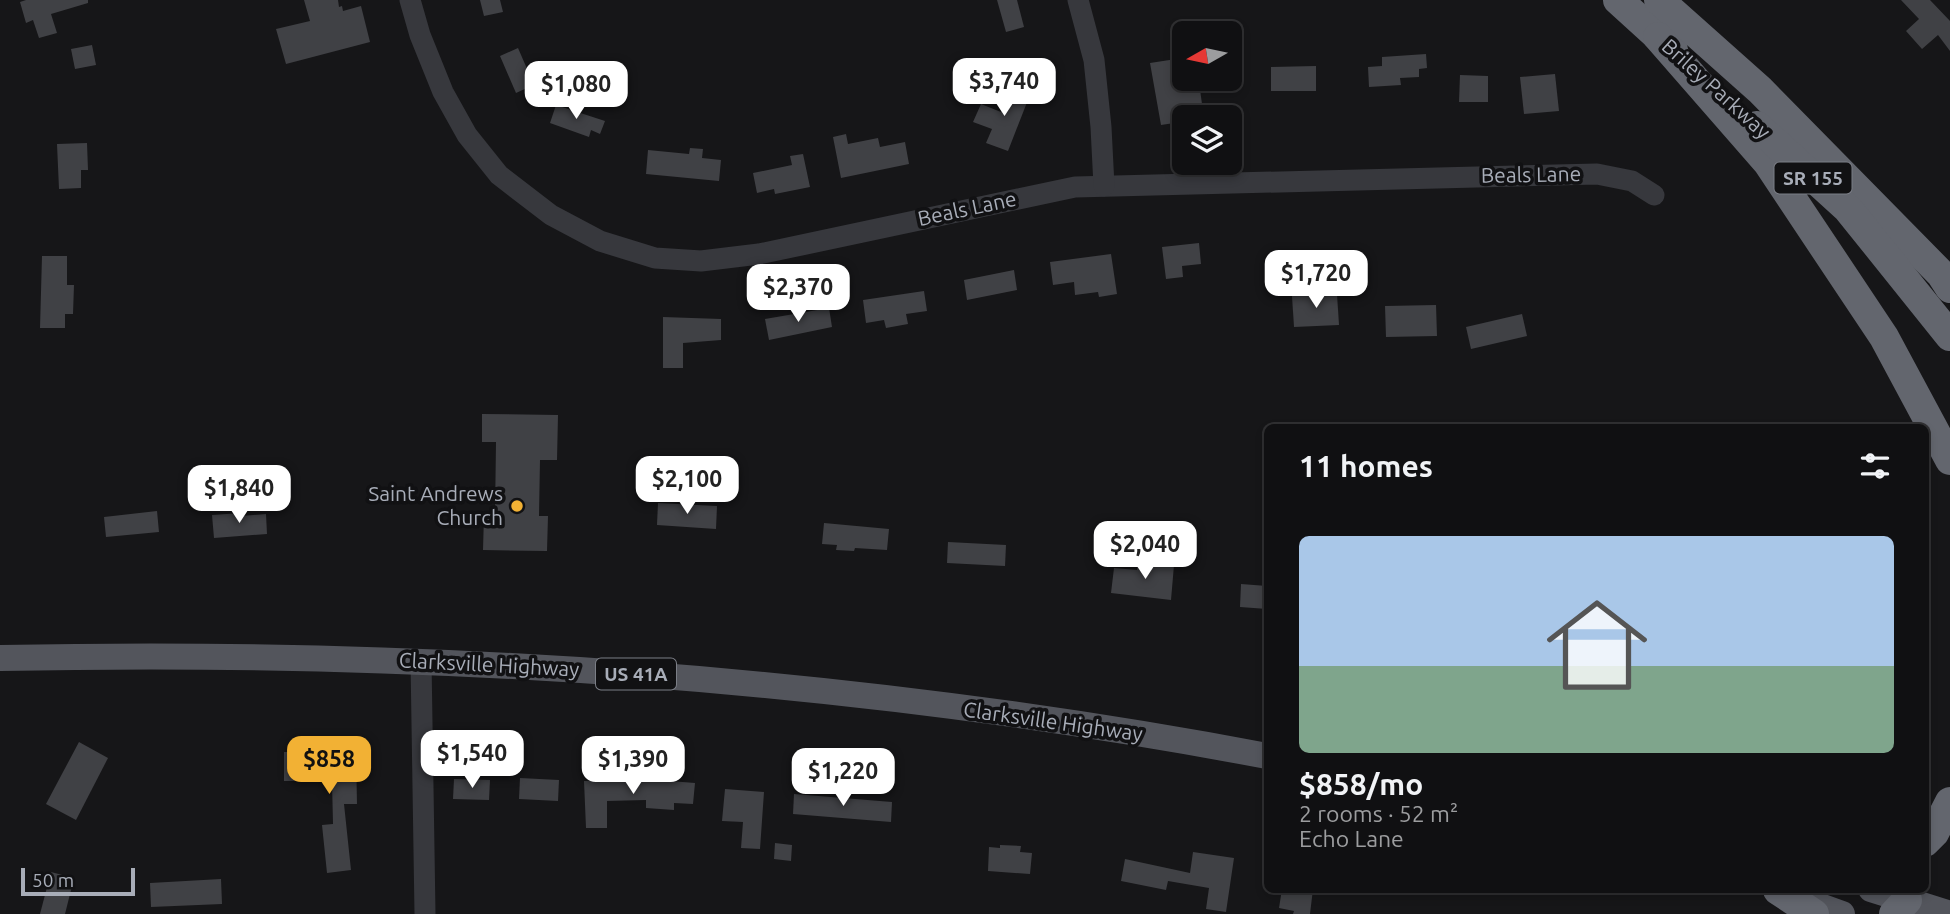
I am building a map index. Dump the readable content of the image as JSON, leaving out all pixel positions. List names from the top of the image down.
{
  "streets": {
    "highway": ["Briley Parkway", "SR 155"],
    "main road": ["Clarksville Highway", "US 41A"],
    "street": ["Beals Lane"]
  },
  "places": ["Saint Andrews Church"],
  "scale_bar": "50 m",
  "north": "left",
  "page": {
    "price": [
      "$3,740",
      "$1,080",
      "$1,720",
      "$2,370",
      "$2,100",
      "$1,840",
      "$2,040",
      "$1,540",
      "$858",
      "$1,390",
      "$1,220"
    ],
    "heading": "11 homes",
    "list": [
      {
        "name": "$858/mo",
        "note": "2 rooms · 52 m² · Echo Lane"
      }
    ],
    "scale": "50 m"
  }
}
